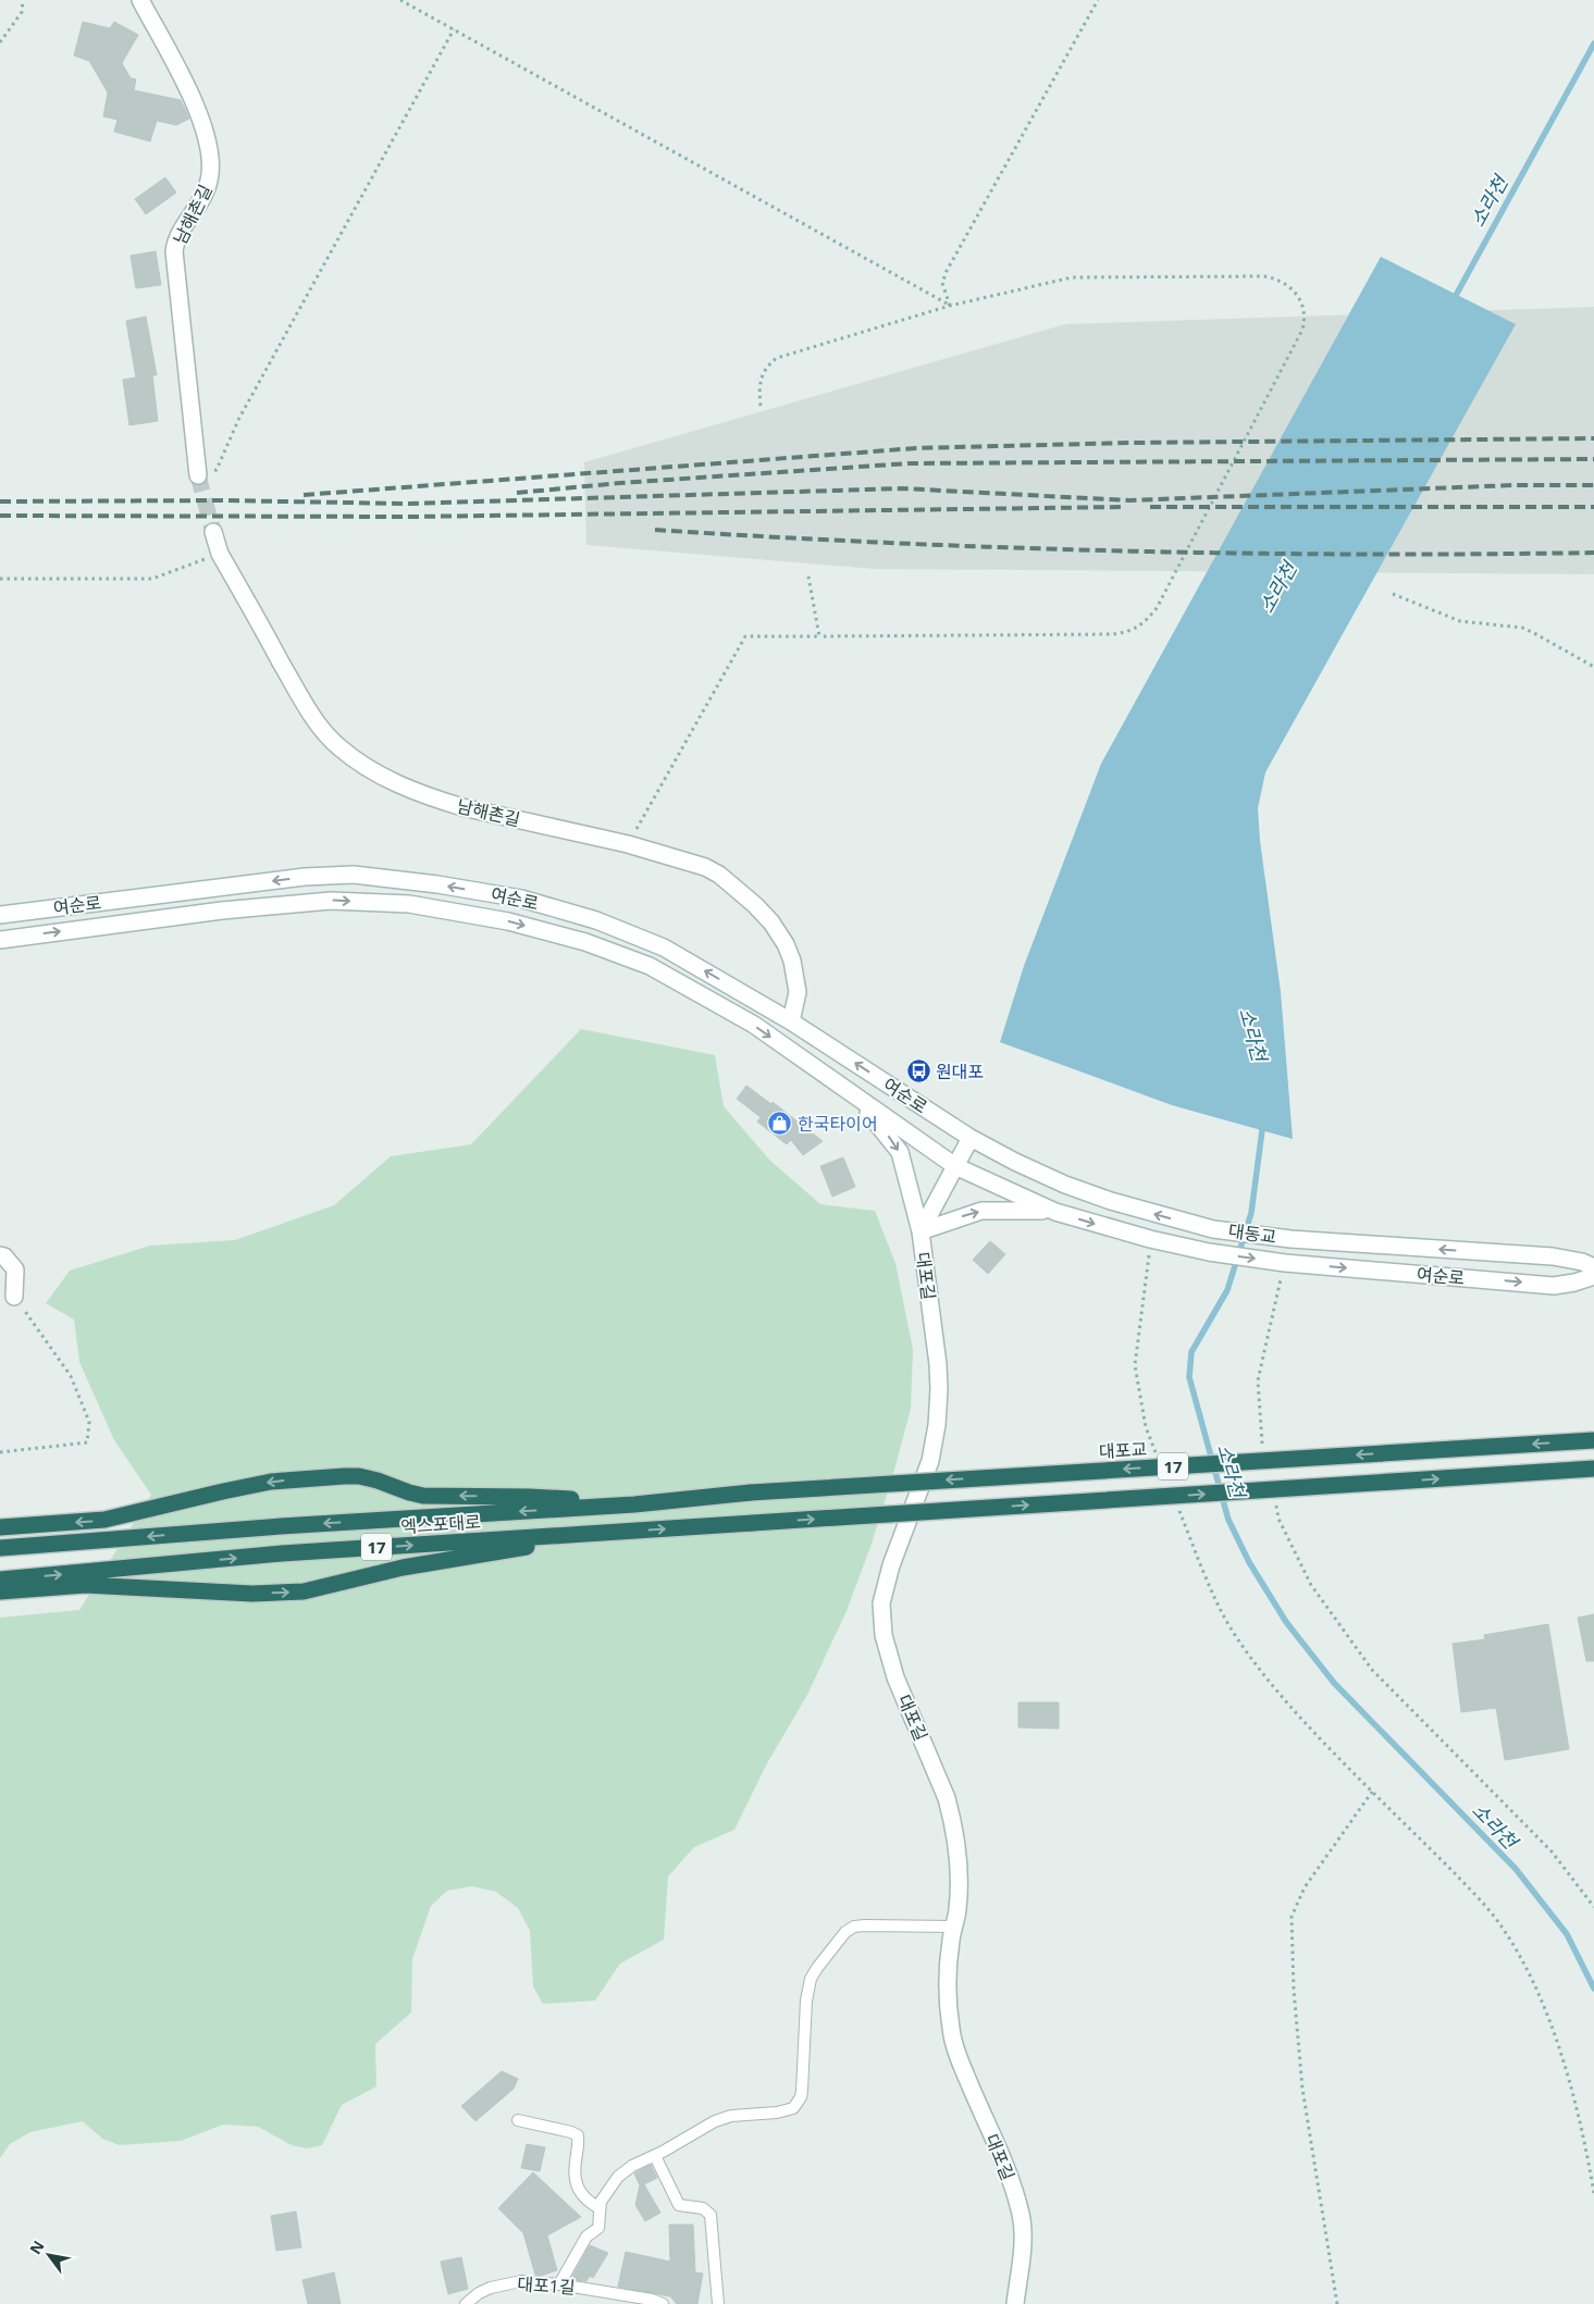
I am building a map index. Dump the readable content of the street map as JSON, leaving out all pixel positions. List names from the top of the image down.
{
  "streets": {
    "highway": ["대포교", "17", "엑스포대로"],
    "street": [
      "남해촌길",
      "여순로",
      "대동교",
      "대포길"
    ],
    "lane": ["대포1길"]
  },
  "crossings": [
    ["남해촌길", "여순로"],
    ["여순로", "대동교"],
    ["여순로", "대포길"],
    ["대포교", "엑스포대로"]
  ],
  "one_way": ["대포교"],
  "water": ["소라천"],
  "places": {
    "bus stop": ["원대포"],
    "shop": ["한국타이어"]
  },
  "north": "top left"
}
